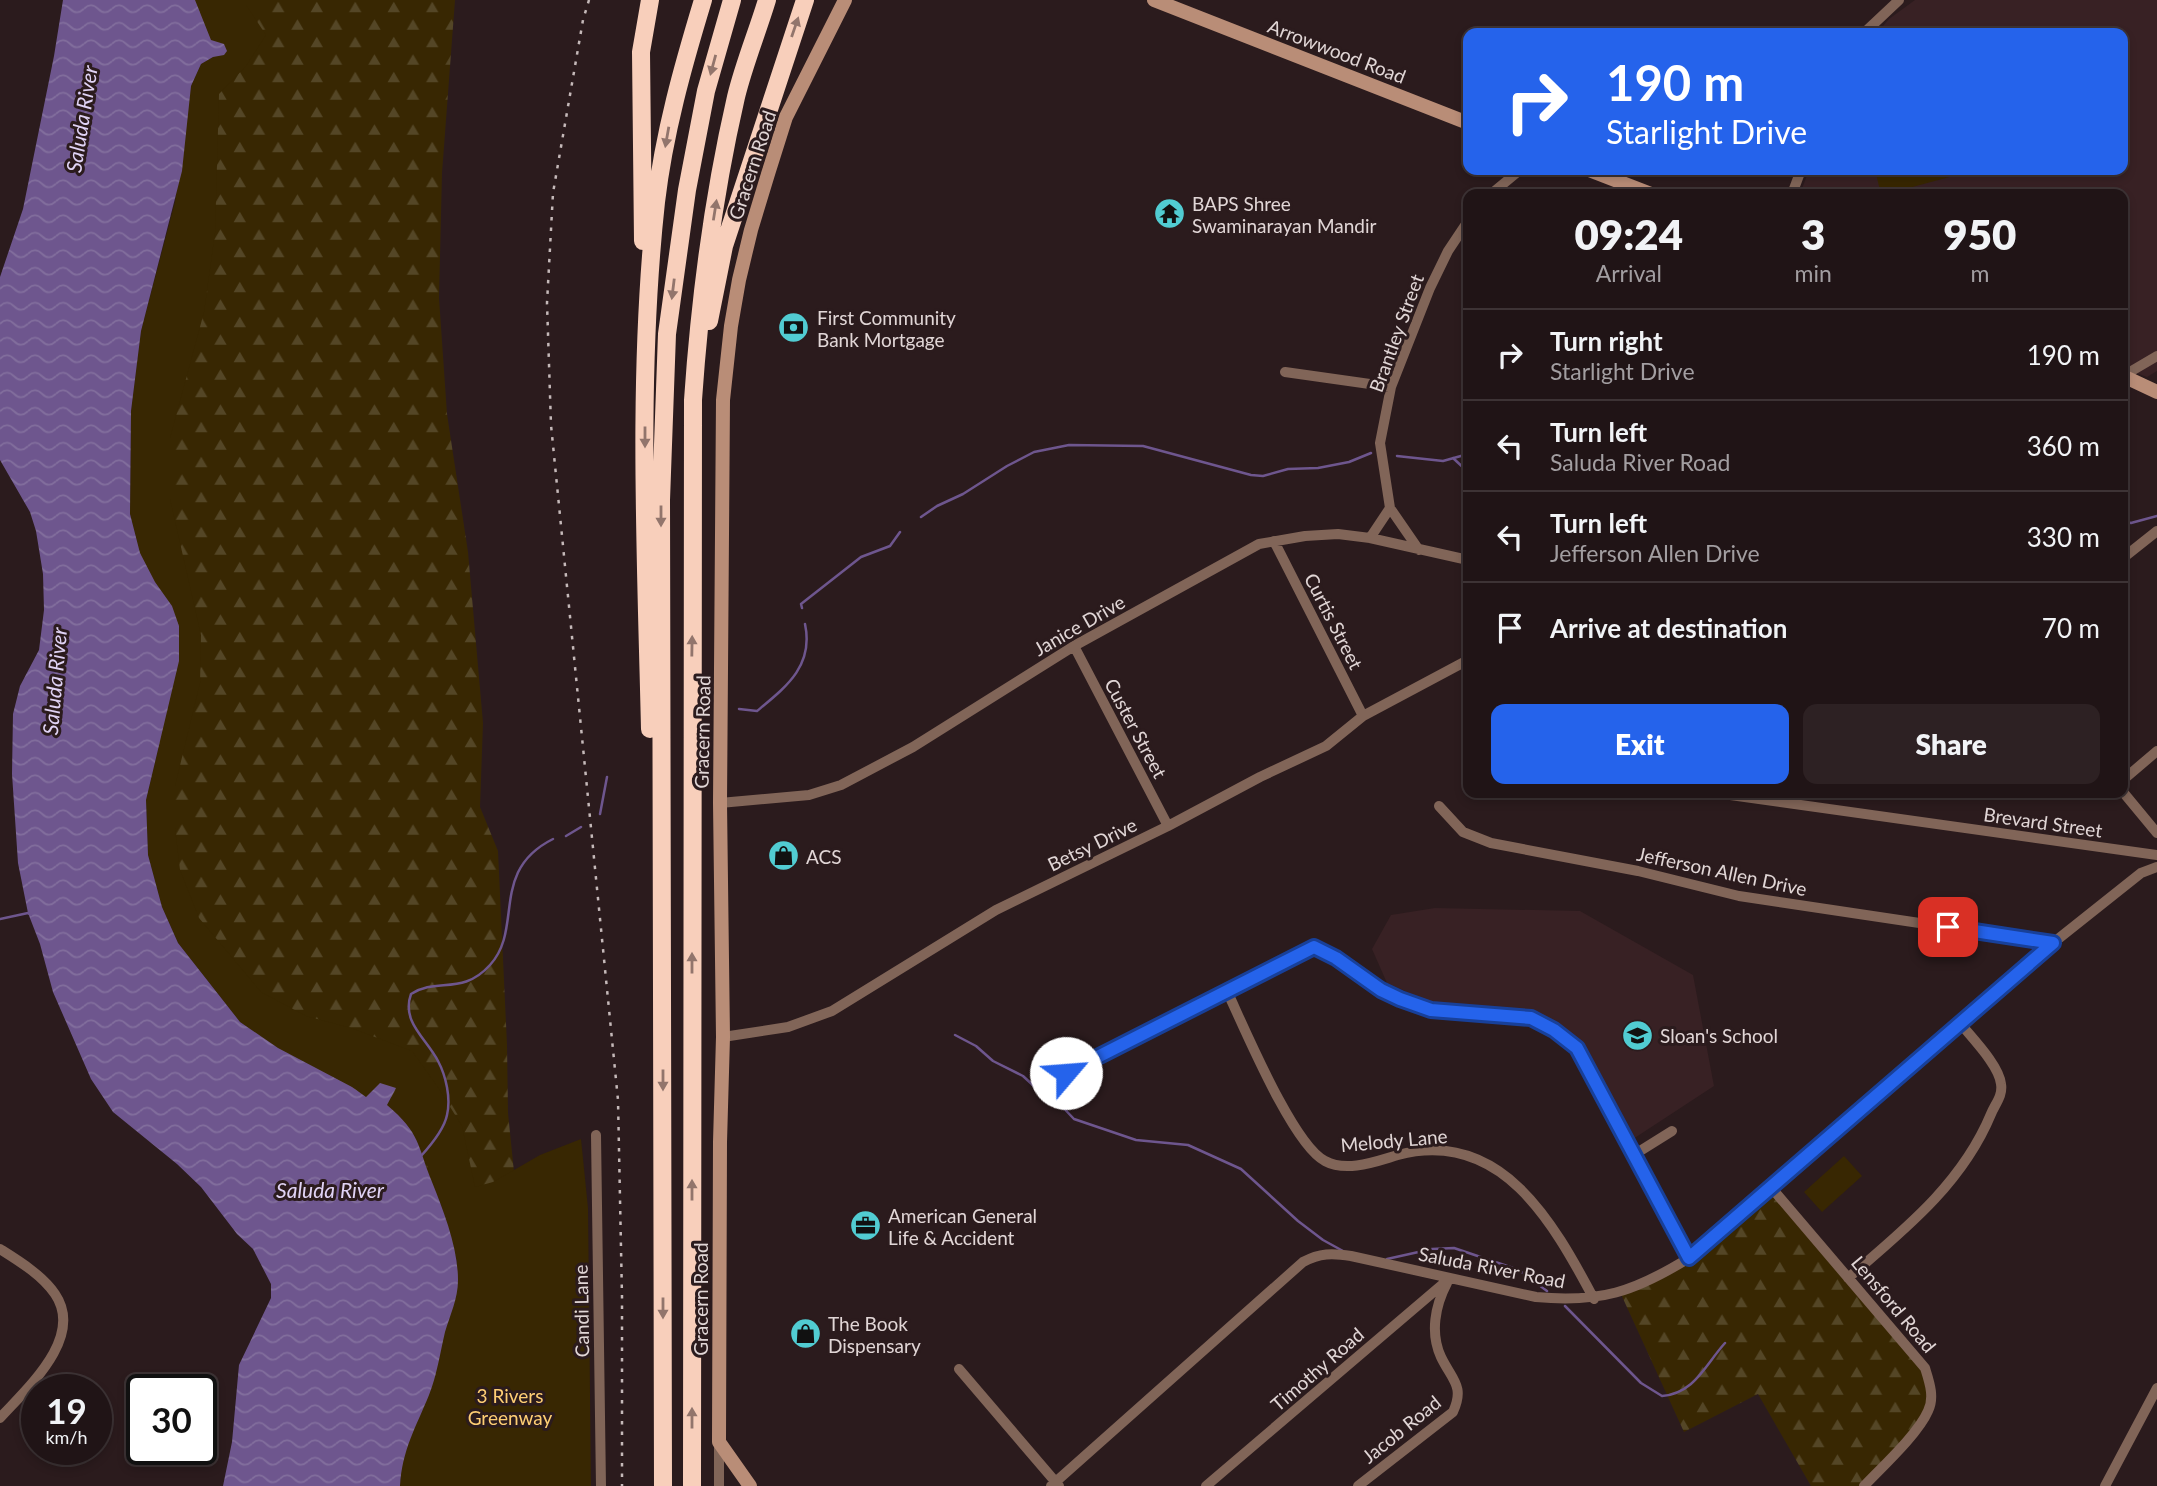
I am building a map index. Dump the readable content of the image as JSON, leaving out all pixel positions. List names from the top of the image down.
{
  "streets": {
    "street": [
      "Arrowwood Road",
      "Gracern Road",
      "Brantley Street",
      "Curtis Street",
      "Janice Drive",
      "Custer Street",
      "Brevard Street",
      "Betsy Drive",
      "Jefferson Allen Drive",
      "Melody Lane",
      "Saluda River Road",
      "Lensford Road",
      "Candi Lane",
      "Timothy Road",
      "Jacob Road"
    ]
  },
  "crossings": [
    ["Gracern Road", "Janice Drive"],
    ["Gracern Road", "Betsy Drive"],
    ["Brantley Street", "Janice Drive"],
    ["Curtis Street", "Janice Drive"],
    ["Curtis Street", "Betsy Drive"],
    ["Janice Drive", "Custer Street"],
    ["Custer Street", "Betsy Drive"],
    ["Jefferson Allen Drive", "Saluda River Road"],
    ["Melody Lane", "Saluda River Road"],
    ["Saluda River Road", "Lensford Road"],
    ["Saluda River Road", "Timothy Road"],
    ["Saluda River Road", "Jacob Road"],
    ["Timothy Road", "Jacob Road"]
  ],
  "water": ["Saluda River"],
  "parks": ["3 Rivers Greenway"],
  "places": {
    "temple": ["BAPS Shree Swaminarayan Mandir"],
    "bank": ["First Community Bank Mortgage"],
    "shop": ["ACS", "The Book Dispensary"],
    "school or university": ["Sloan's School"],
    "office": ["American General Life & Accident"]
  },
  "page": {
    "turn": ["190 m", "Starlight Drive"],
    "eta": [
      "09:24",
      "Arrival",
      "3",
      "min",
      "950",
      "m"
    ],
    "list": [
      {
        "name": "Turn right",
        "note": "Starlight Drive",
        "value": "190 m"
      },
      {
        "name": "Turn left",
        "note": "Saluda River Road",
        "value": "360 m"
      },
      {
        "name": "Turn left",
        "note": "Jefferson Allen Drive",
        "value": "330 m"
      },
      {
        "name": "Arrive at destination",
        "value": "70 m"
      }
    ],
    "buttons": ["Exit", "Share"],
    "speed": "19 km/h",
    "limit": "30"
  }
}
